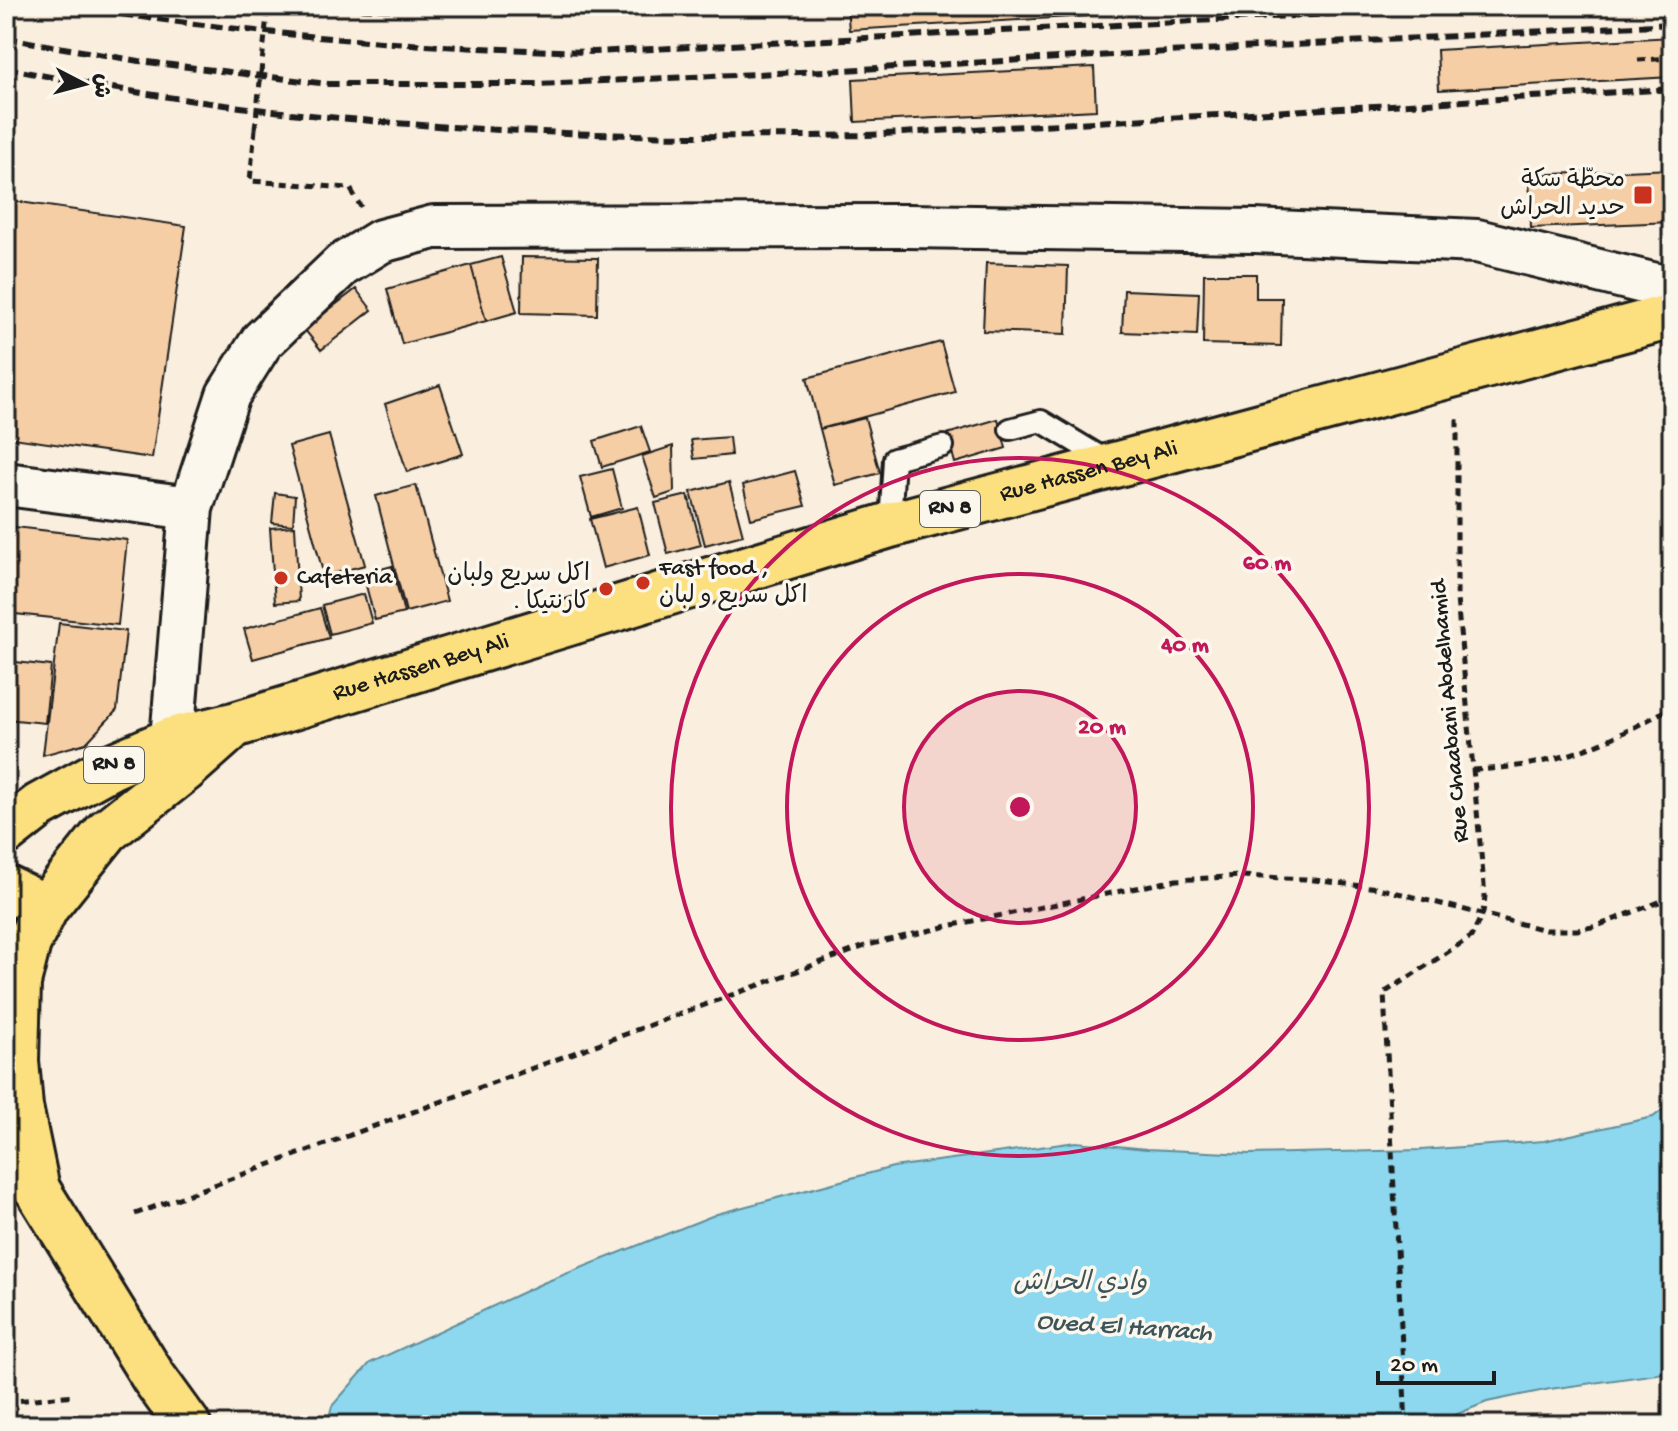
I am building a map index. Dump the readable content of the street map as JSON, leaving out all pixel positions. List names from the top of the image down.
{
  "streets": {
    "main road": ["Rue Hassen Bey Ali", "RN 8"],
    "path": ["Rue Chaabani Abdelhamid"]
  },
  "crossings": [
    ["Rue Hassen Bey Ali", "RN 8"],
    ["Rue Hassen Bey Ali", "Rue Chaabani Abdelhamid"]
  ],
  "water": ["وادي الحراش", "Oued El Harrach"],
  "places": {
    "transit": ["محطّة سكة حديد الحراش"],
    "other": ["Cafeteria", "Fast food , اكل سريع و لبان", "اكل سريع ولبان . كارنتيكا"]
  },
  "scale_bar": "20 m",
  "north": "right",
  "rings": ["60 m", "40 m", "20 m"]
}
